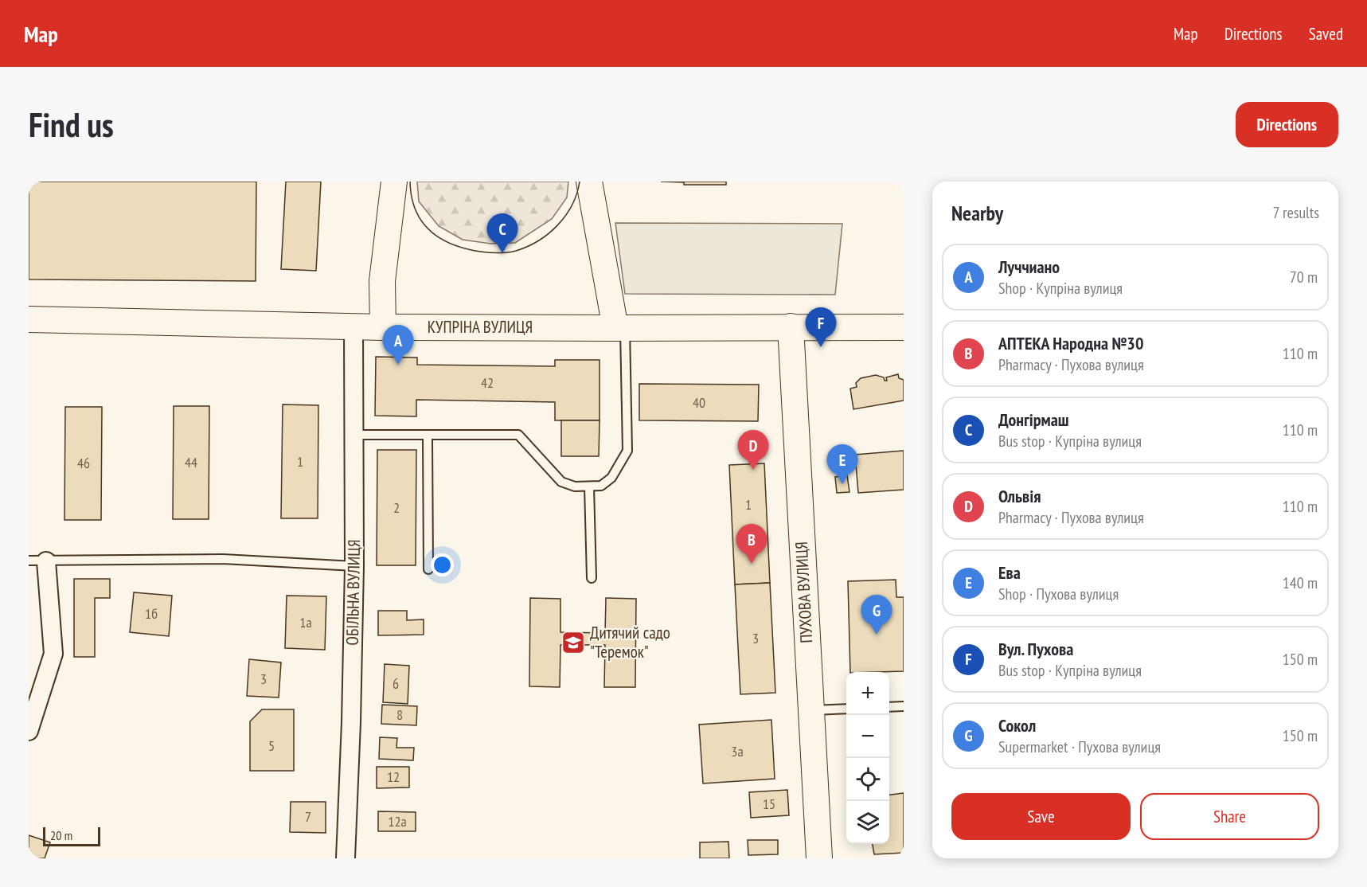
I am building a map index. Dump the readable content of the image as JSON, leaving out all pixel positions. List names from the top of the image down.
{
  "streets": {
    "main road": ["КУПРІНА ВУЛИЦЯ", "ПУХОВА ВУЛИЦЯ"],
    "street": ["ОБІЛЬНА ВУЛИЦЯ"]
  },
  "crossings": [
    ["КУПРІНА ВУЛИЦЯ", "ОБІЛЬНА ВУЛИЦЯ"],
    ["КУПРІНА ВУЛИЦЯ", "ПУХОВА ВУЛИЦЯ"]
  ],
  "places": {
    "school or university": ["Дитячий садо \"Теремок\""]
  },
  "house_numbers": [
    "42",
    "40",
    "1",
    "44",
    "46",
    "1",
    "2",
    "1б",
    "1а",
    "3",
    "3",
    "6",
    "8",
    "5",
    "3а",
    "12",
    "15",
    "7",
    "12а"
  ],
  "scale_bar": "20 m",
  "page": {
    "header": "Map",
    "nav": ["Map", "Directions", "Saved"],
    "buttons": [
      "Directions",
      ["Save", "Share"]
    ],
    "title": "Find us",
    "heading": ["Nearby", "7 results"],
    "pins": [
      "C",
      "F",
      "A",
      "D",
      "E",
      "B",
      "G"
    ],
    "list": [
      {
        "mark": "A",
        "name": "Луччиано",
        "note": "Shop · Купріна вулиця",
        "value": "70 m"
      },
      {
        "mark": "B",
        "name": "АПТЕКА Народна №30",
        "note": "Pharmacy · Пухова вулиця",
        "value": "110 m"
      },
      {
        "mark": "C",
        "name": "Донгірмаш",
        "note": "Bus stop · Купріна вулиця",
        "value": "110 m"
      },
      {
        "mark": "D",
        "name": "Ольвія",
        "note": "Pharmacy · Пухова вулиця",
        "value": "110 m"
      },
      {
        "mark": "E",
        "name": "Ева",
        "note": "Shop · Пухова вулиця",
        "value": "140 m"
      },
      {
        "mark": "F",
        "name": "Вул. Пухова",
        "note": "Bus stop · Купріна вулиця",
        "value": "150 m"
      },
      {
        "mark": "G",
        "name": "Сокол",
        "note": "Supermarket · Пухова вулиця",
        "value": "150 m"
      }
    ],
    "map_buttons": ["+", "−"],
    "scale": "20 m"
  }
}
